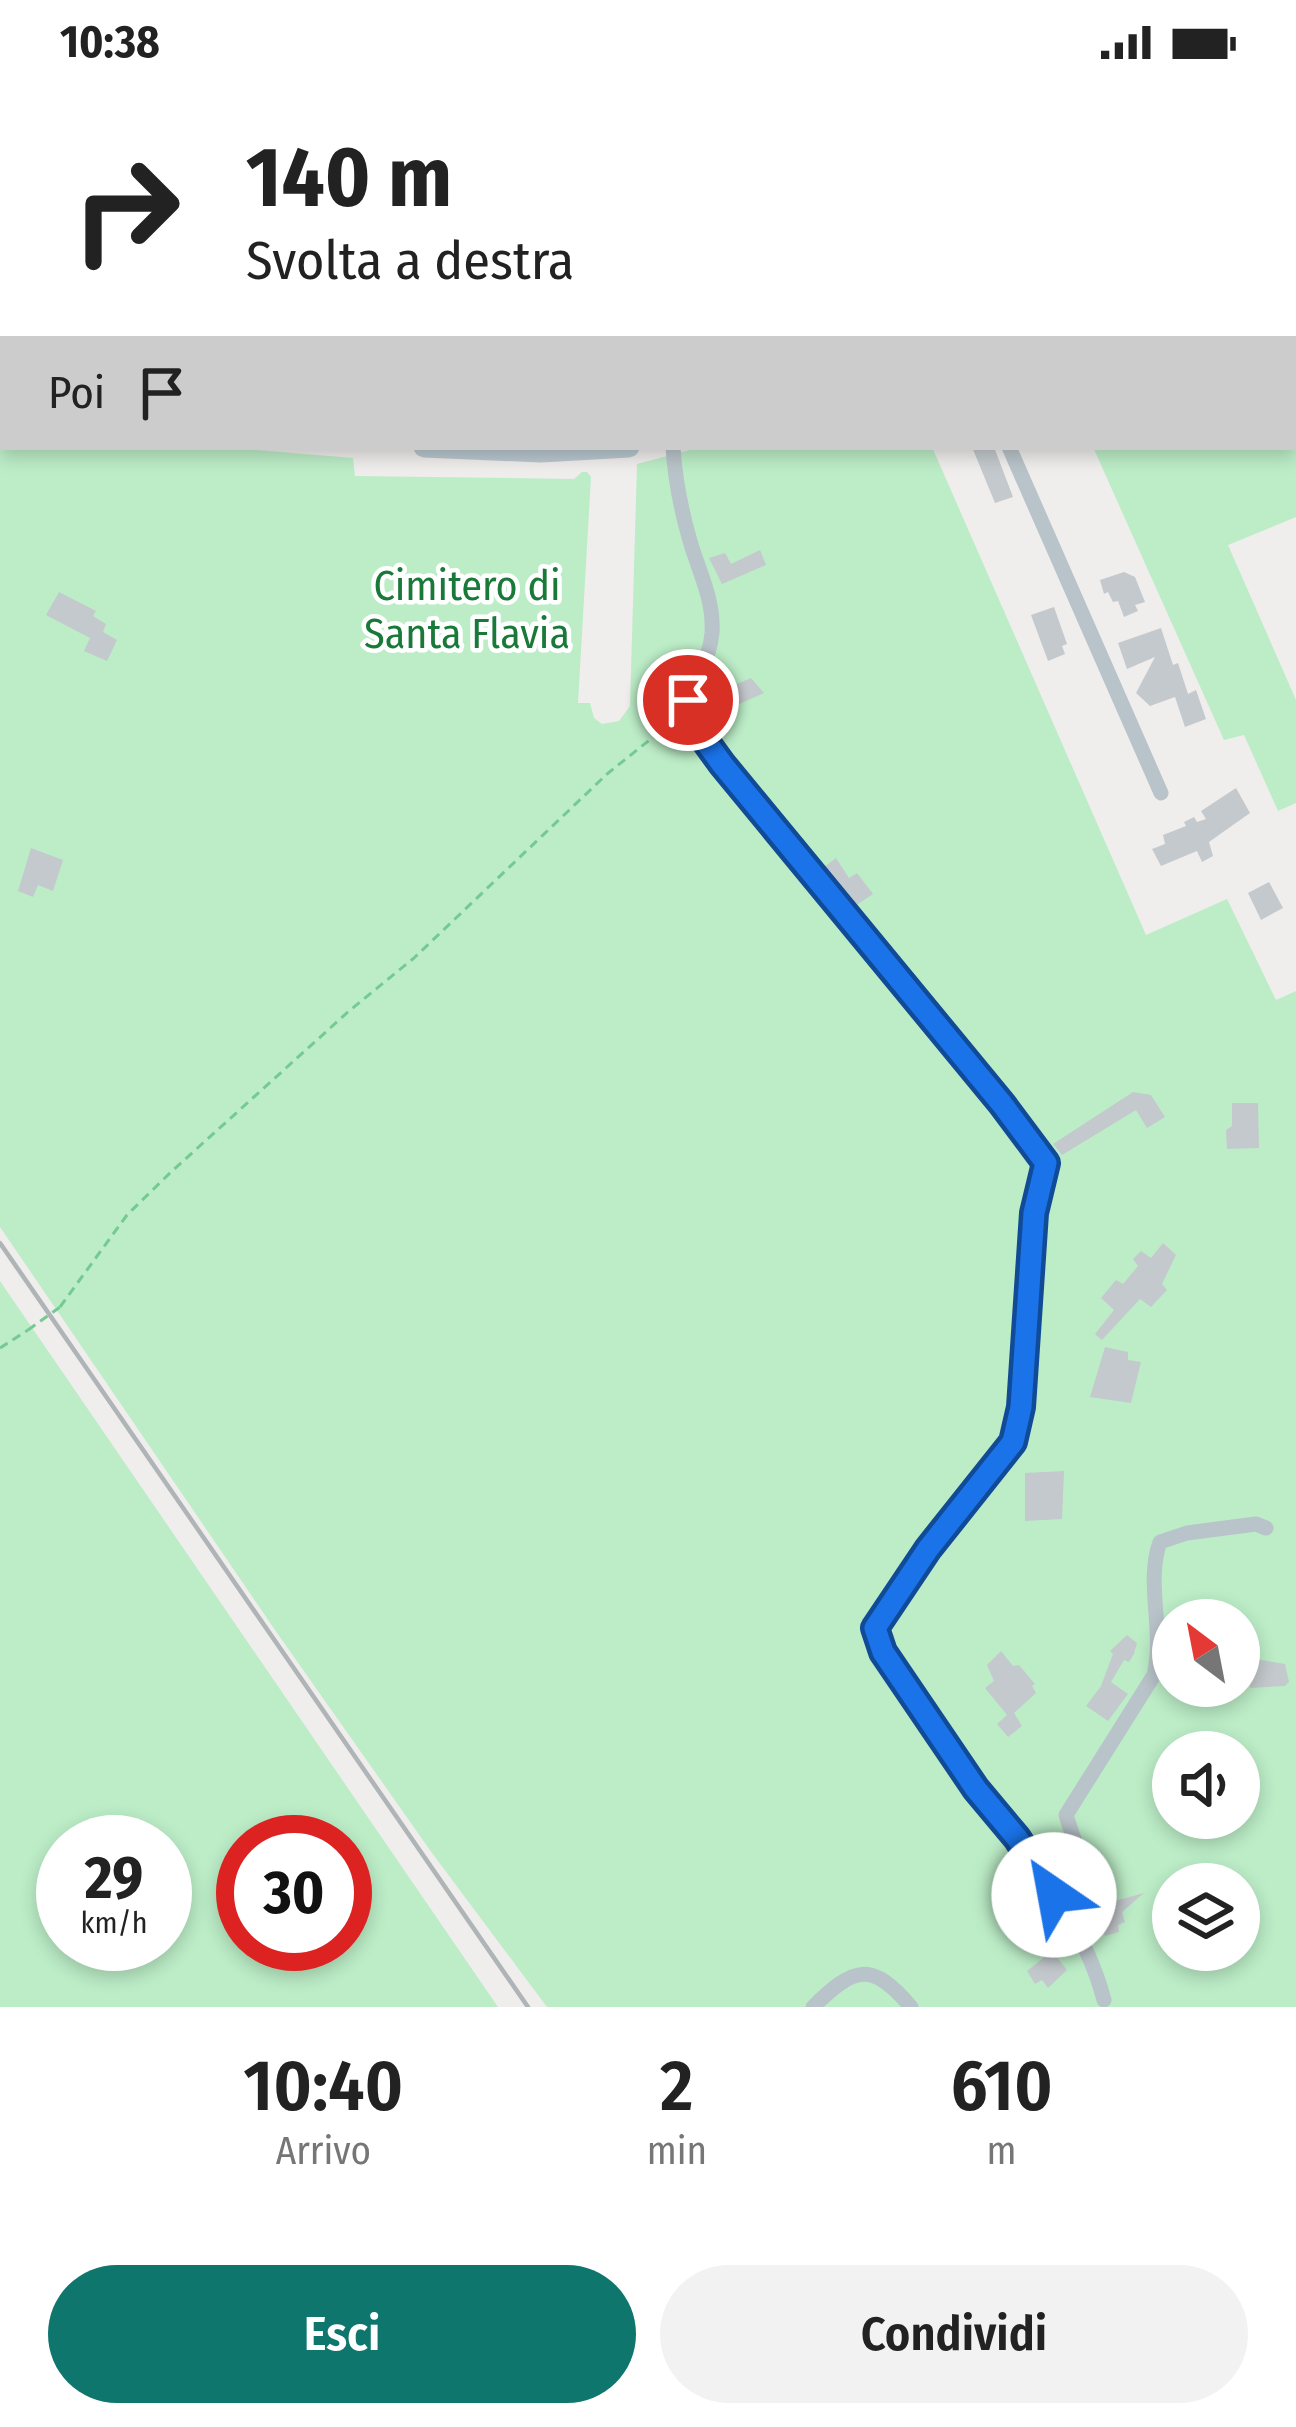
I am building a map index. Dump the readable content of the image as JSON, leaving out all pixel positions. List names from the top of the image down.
{
  "parks": ["Cimitero di Santa Flavia"],
  "north": "top left",
  "page": {
    "status": "10:38",
    "turn": ["140 m", "Svolta a destra"],
    "then": "Poi",
    "speed": "29 km/h",
    "limit": "30",
    "eta": [
      "10:40",
      "Arrivo",
      "2",
      "min",
      "610",
      "m"
    ],
    "buttons": ["Esci", "Condividi"]
  }
}
